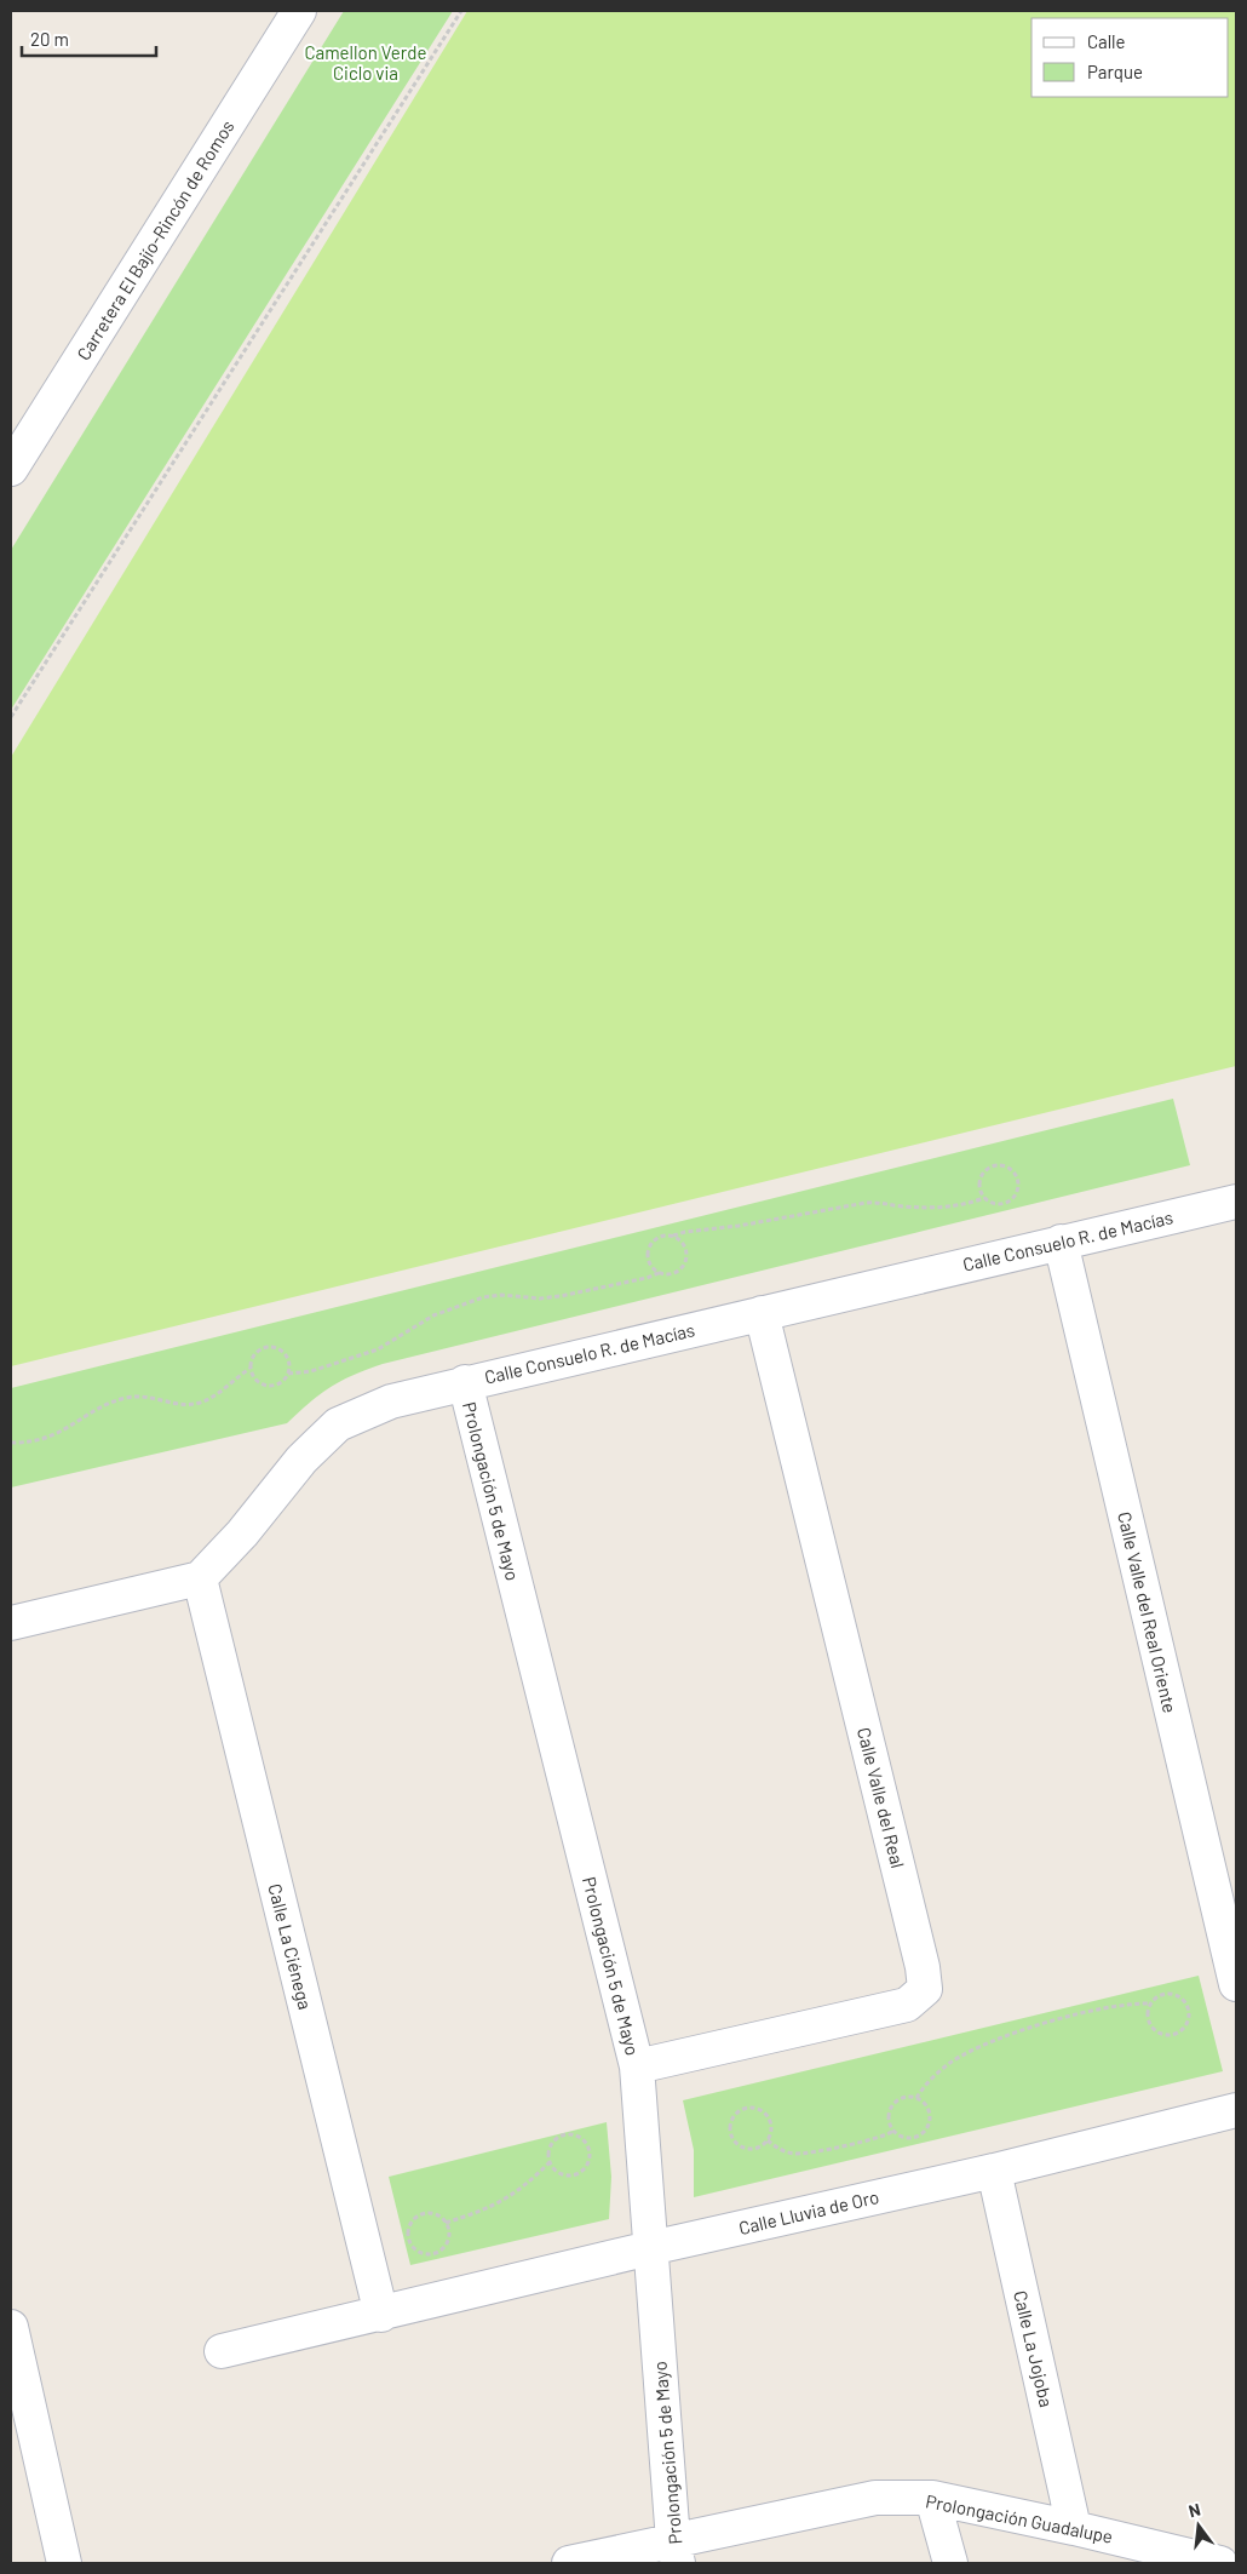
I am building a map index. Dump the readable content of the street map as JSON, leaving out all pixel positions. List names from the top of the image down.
{
  "streets": {
    "street": [
      "Carretera El Bajío-Rincón de Romos",
      "Calle Consuelo R. de Macías",
      "Prolongación 5 de Mayo",
      "Calle Valle del Real Oriente",
      "Calle Valle del Real",
      "Calle La Ciénega",
      "Calle Lluvia de Oro",
      "Calle La Jojoba",
      "Prolongación Guadalupe"
    ]
  },
  "crossings": [
    ["Calle Consuelo R. de Macías", "Prolongación 5 de Mayo"],
    ["Calle Consuelo R. de Macías", "Calle Valle del Real Oriente"],
    ["Calle Consuelo R. de Macías", "Calle Valle del Real"],
    ["Calle Consuelo R. de Macías", "Calle La Ciénega"],
    ["Prolongación 5 de Mayo", "Calle Valle del Real"],
    ["Prolongación 5 de Mayo", "Calle Lluvia de Oro"],
    ["Prolongación 5 de Mayo", "Prolongación Guadalupe"],
    ["Calle La Ciénega", "Calle Lluvia de Oro"],
    ["Calle Lluvia de Oro", "Calle La Jojoba"],
    ["Calle La Jojoba", "Prolongación Guadalupe"]
  ],
  "parks": ["Camellon Verde Ciclo via"],
  "legend": ["Calle", "Parque"],
  "scale_bar": "20 m",
  "north": "top"
}
